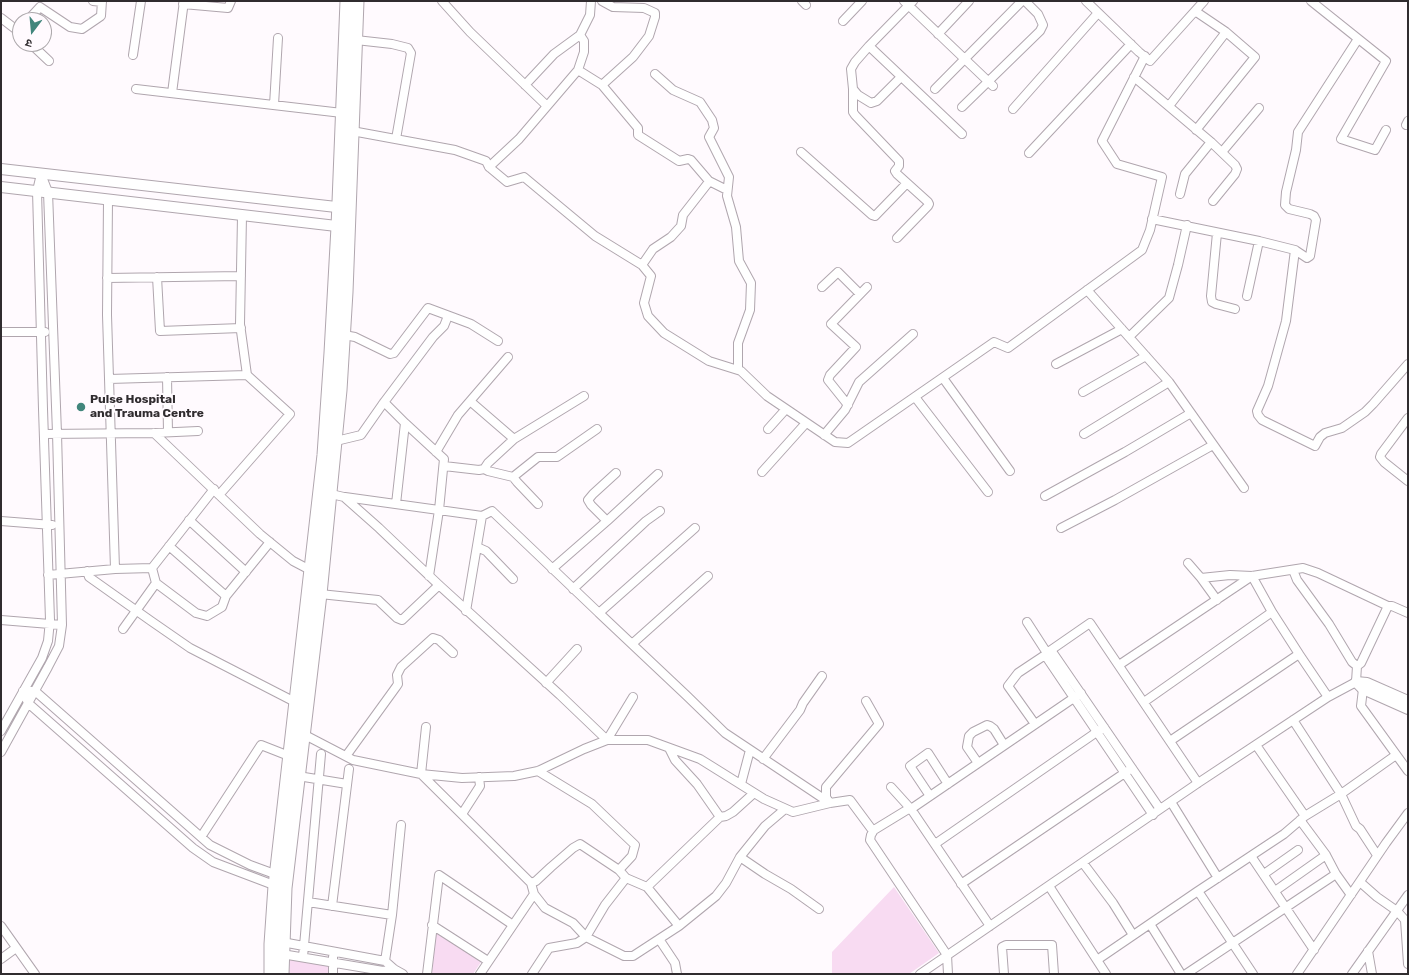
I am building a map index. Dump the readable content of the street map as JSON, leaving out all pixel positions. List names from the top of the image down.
{
  "places": ["Pulse Hospital and Trauma Centre"],
  "north": "bottom"
}
